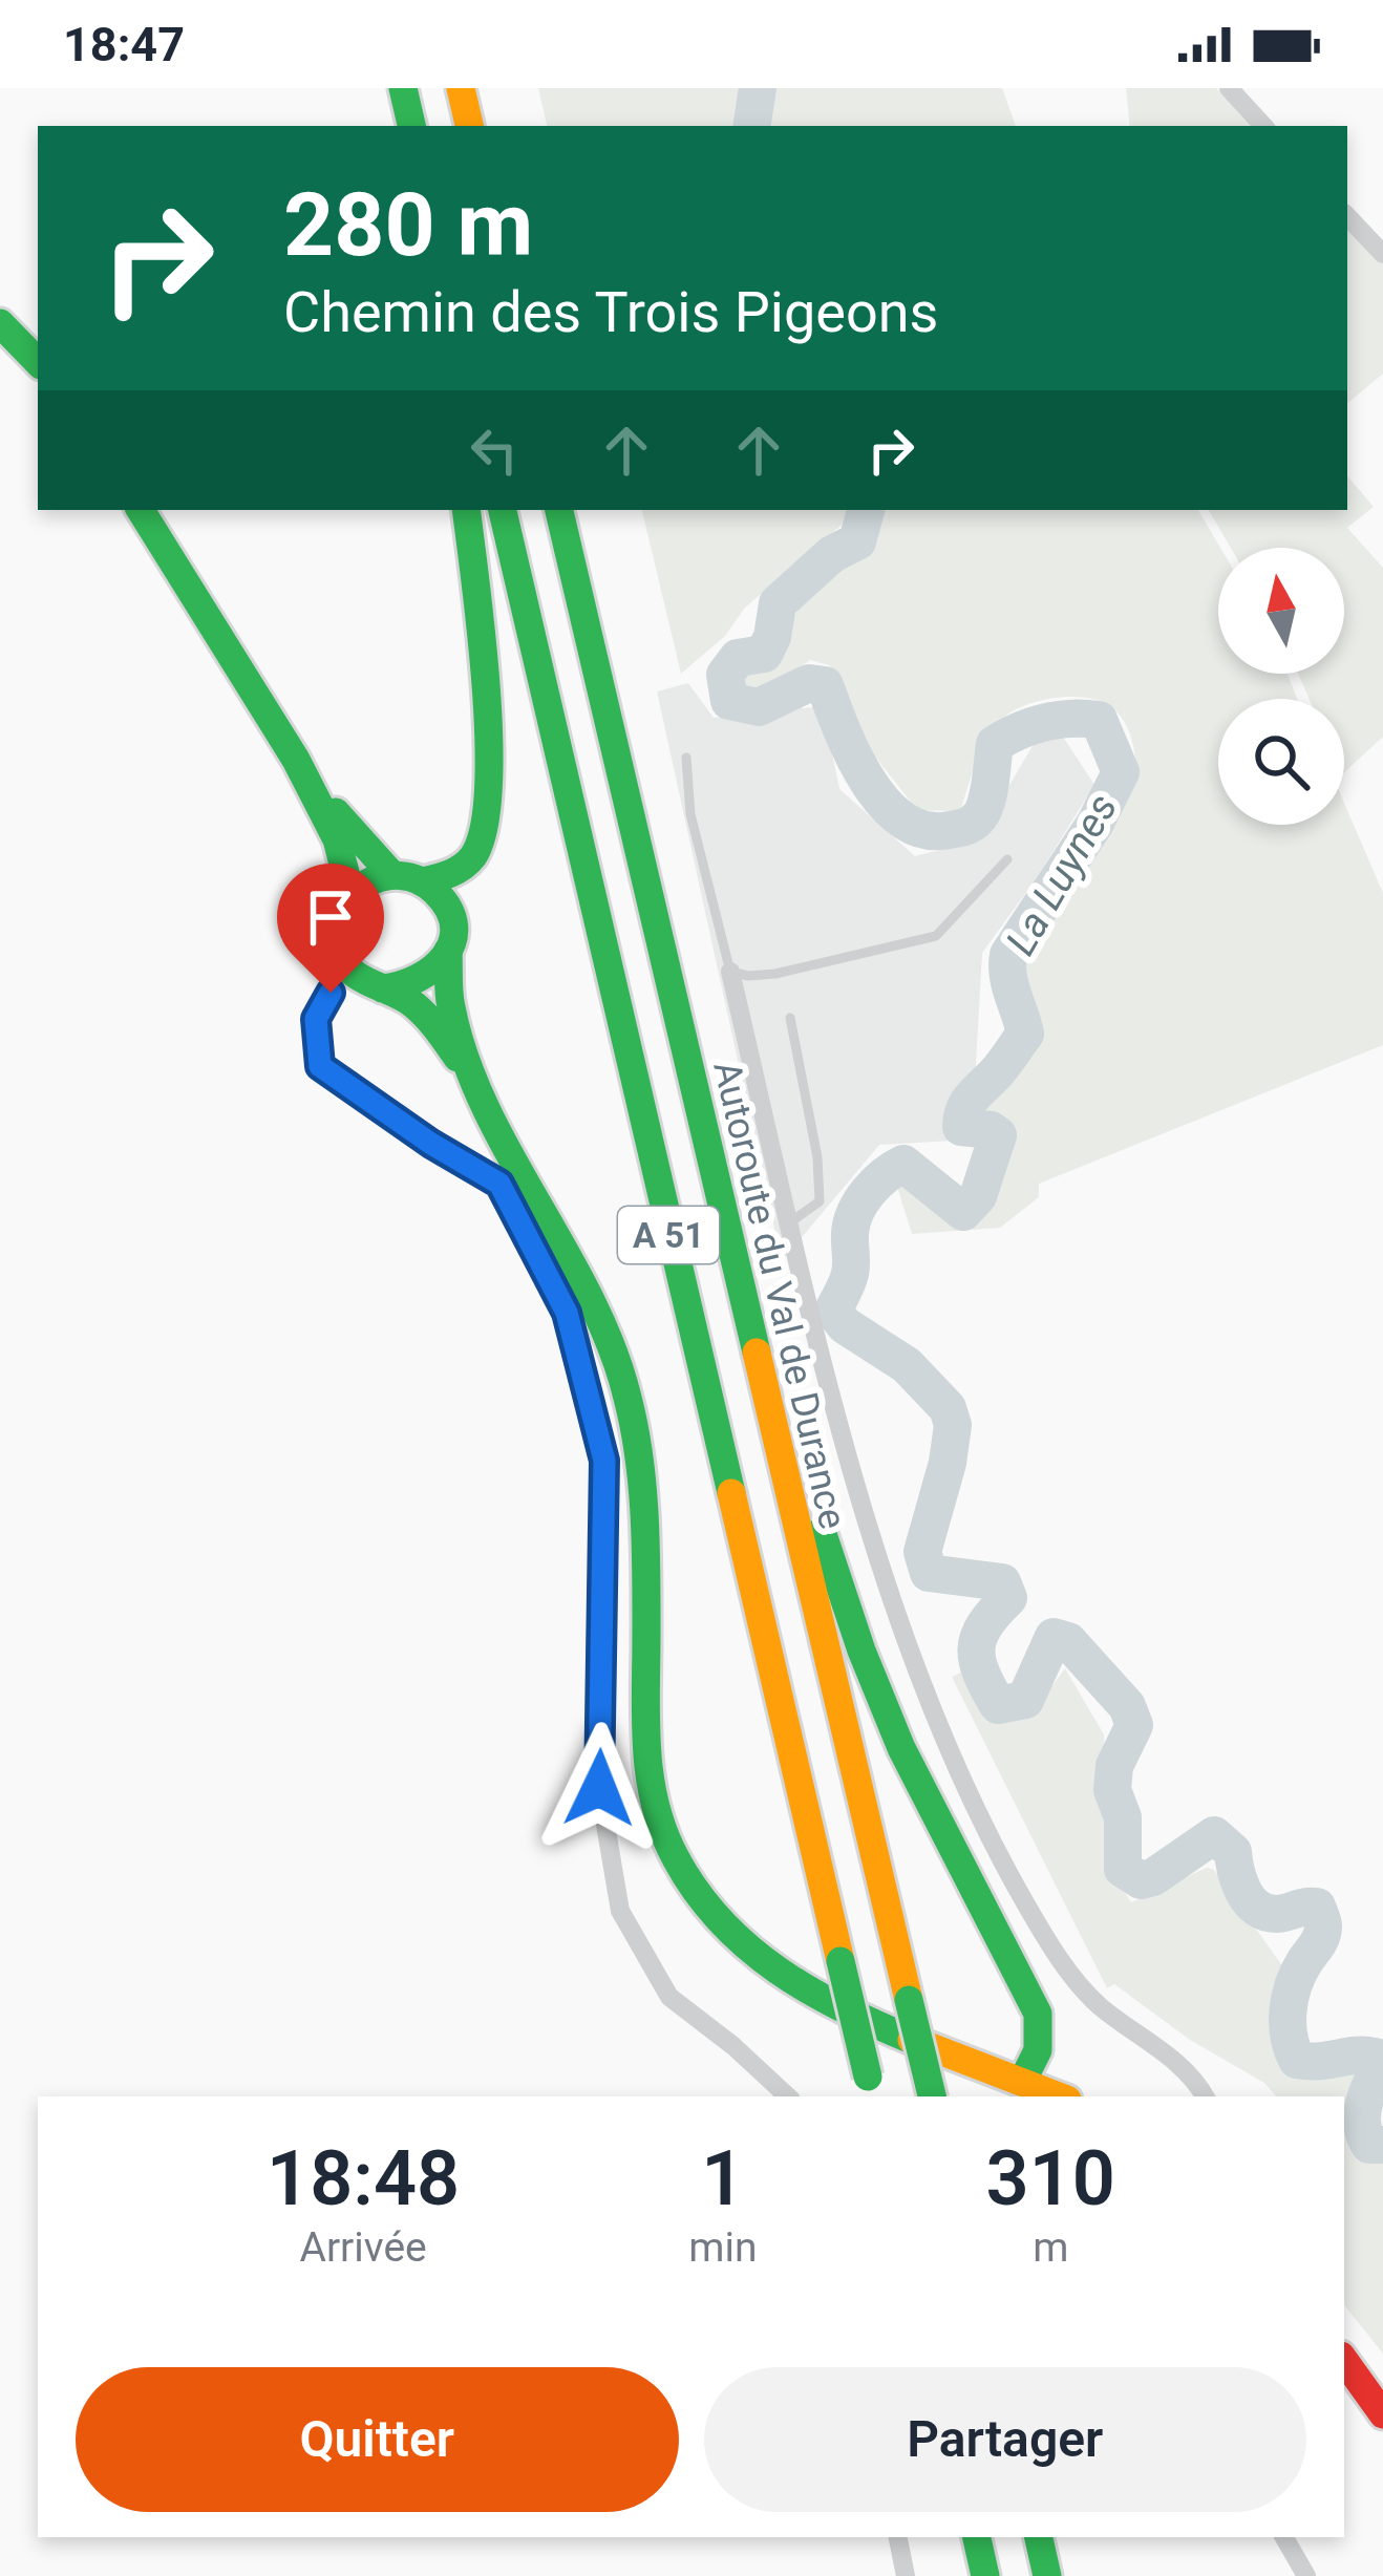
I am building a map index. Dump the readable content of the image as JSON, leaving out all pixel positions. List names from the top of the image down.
{
  "streets": {
    "main road": ["A 51", "Autoroute du Val de Durance"]
  },
  "water": ["La Luynes"],
  "north": "top",
  "page": {
    "status": "18:47",
    "turn": ["280 m", "Chemin des Trois Pigeons"],
    "eta": [
      "18:48",
      "Arrivée",
      "1",
      "min",
      "310",
      "m"
    ],
    "buttons": ["Quitter", "Partager"]
  }
}
